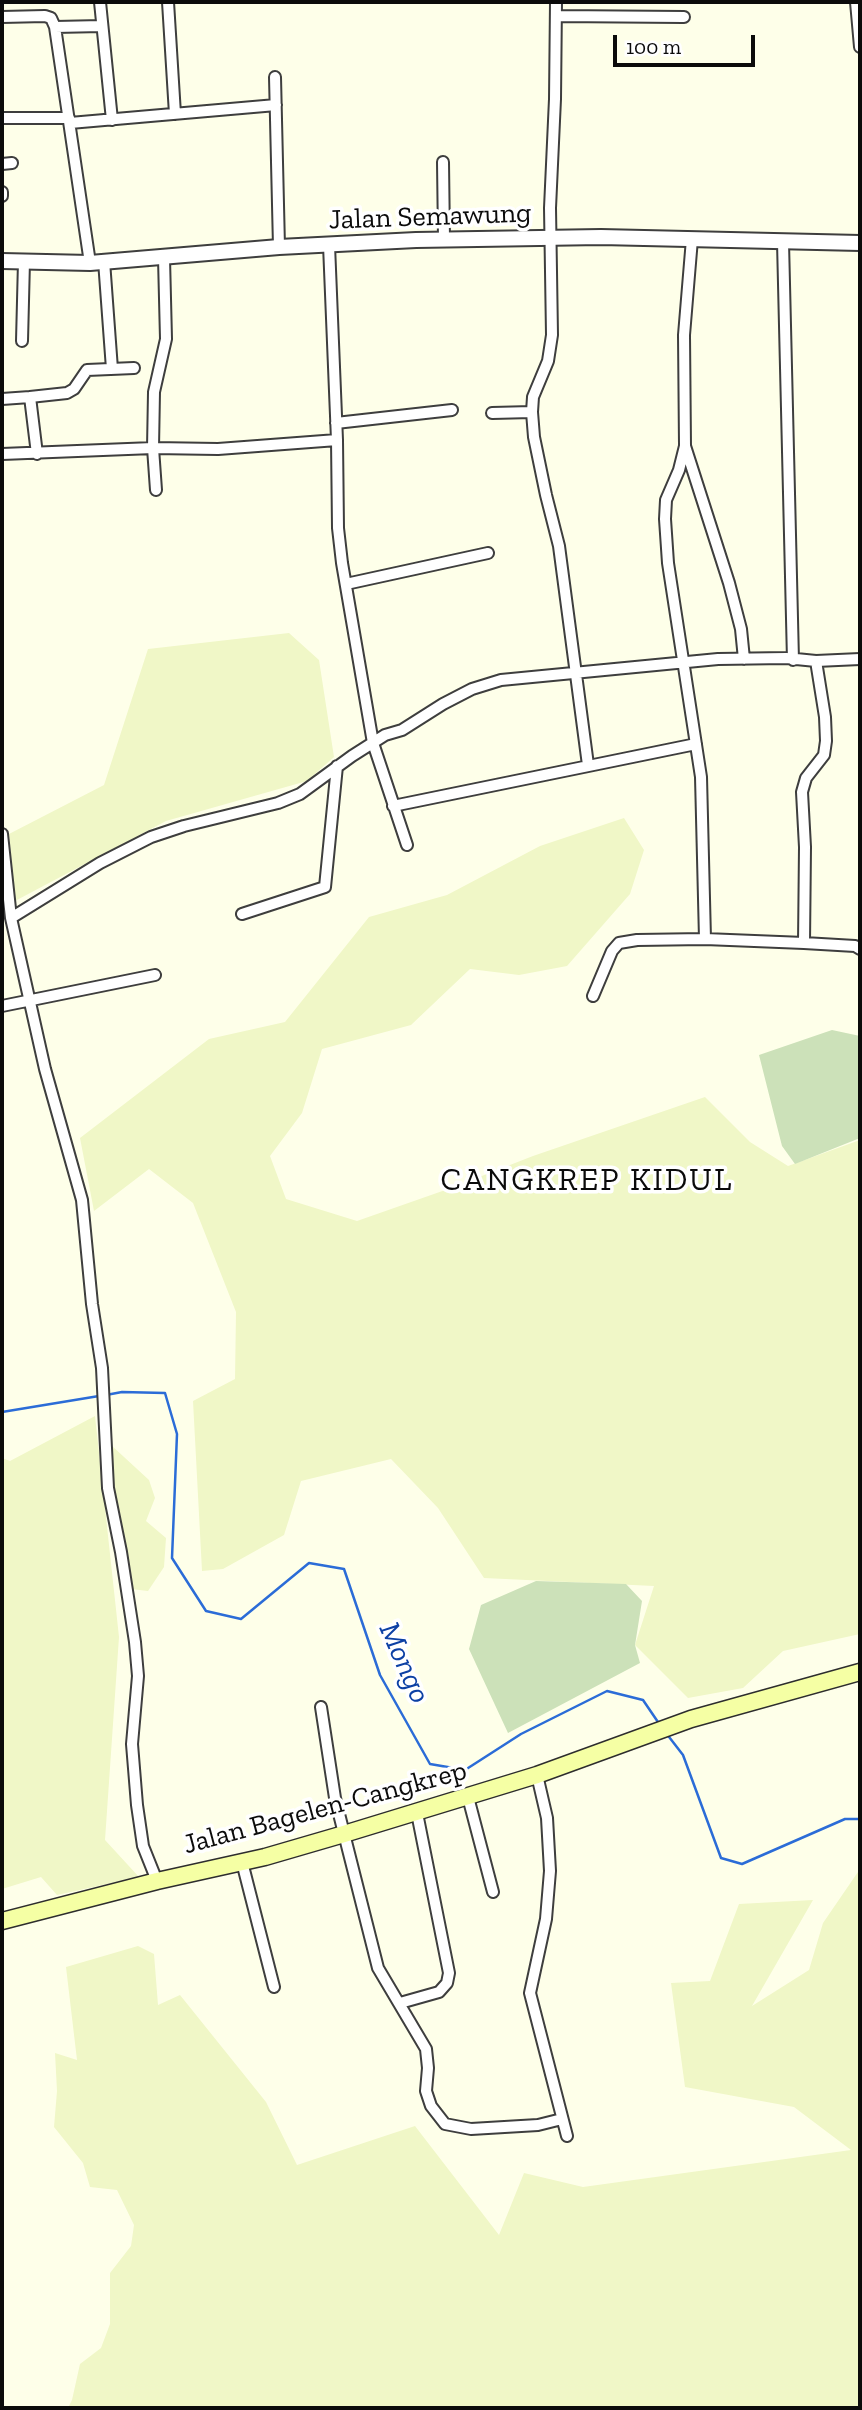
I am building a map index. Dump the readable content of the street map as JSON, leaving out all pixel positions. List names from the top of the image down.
{
  "streets": {
    "main road": ["Jalan Bagelen-Cangkrep"],
    "street": ["Jalan Semawung"]
  },
  "districts": ["CANGKREP KIDUL"],
  "water": ["Mongo"],
  "scale_bar": "100 m"
}
